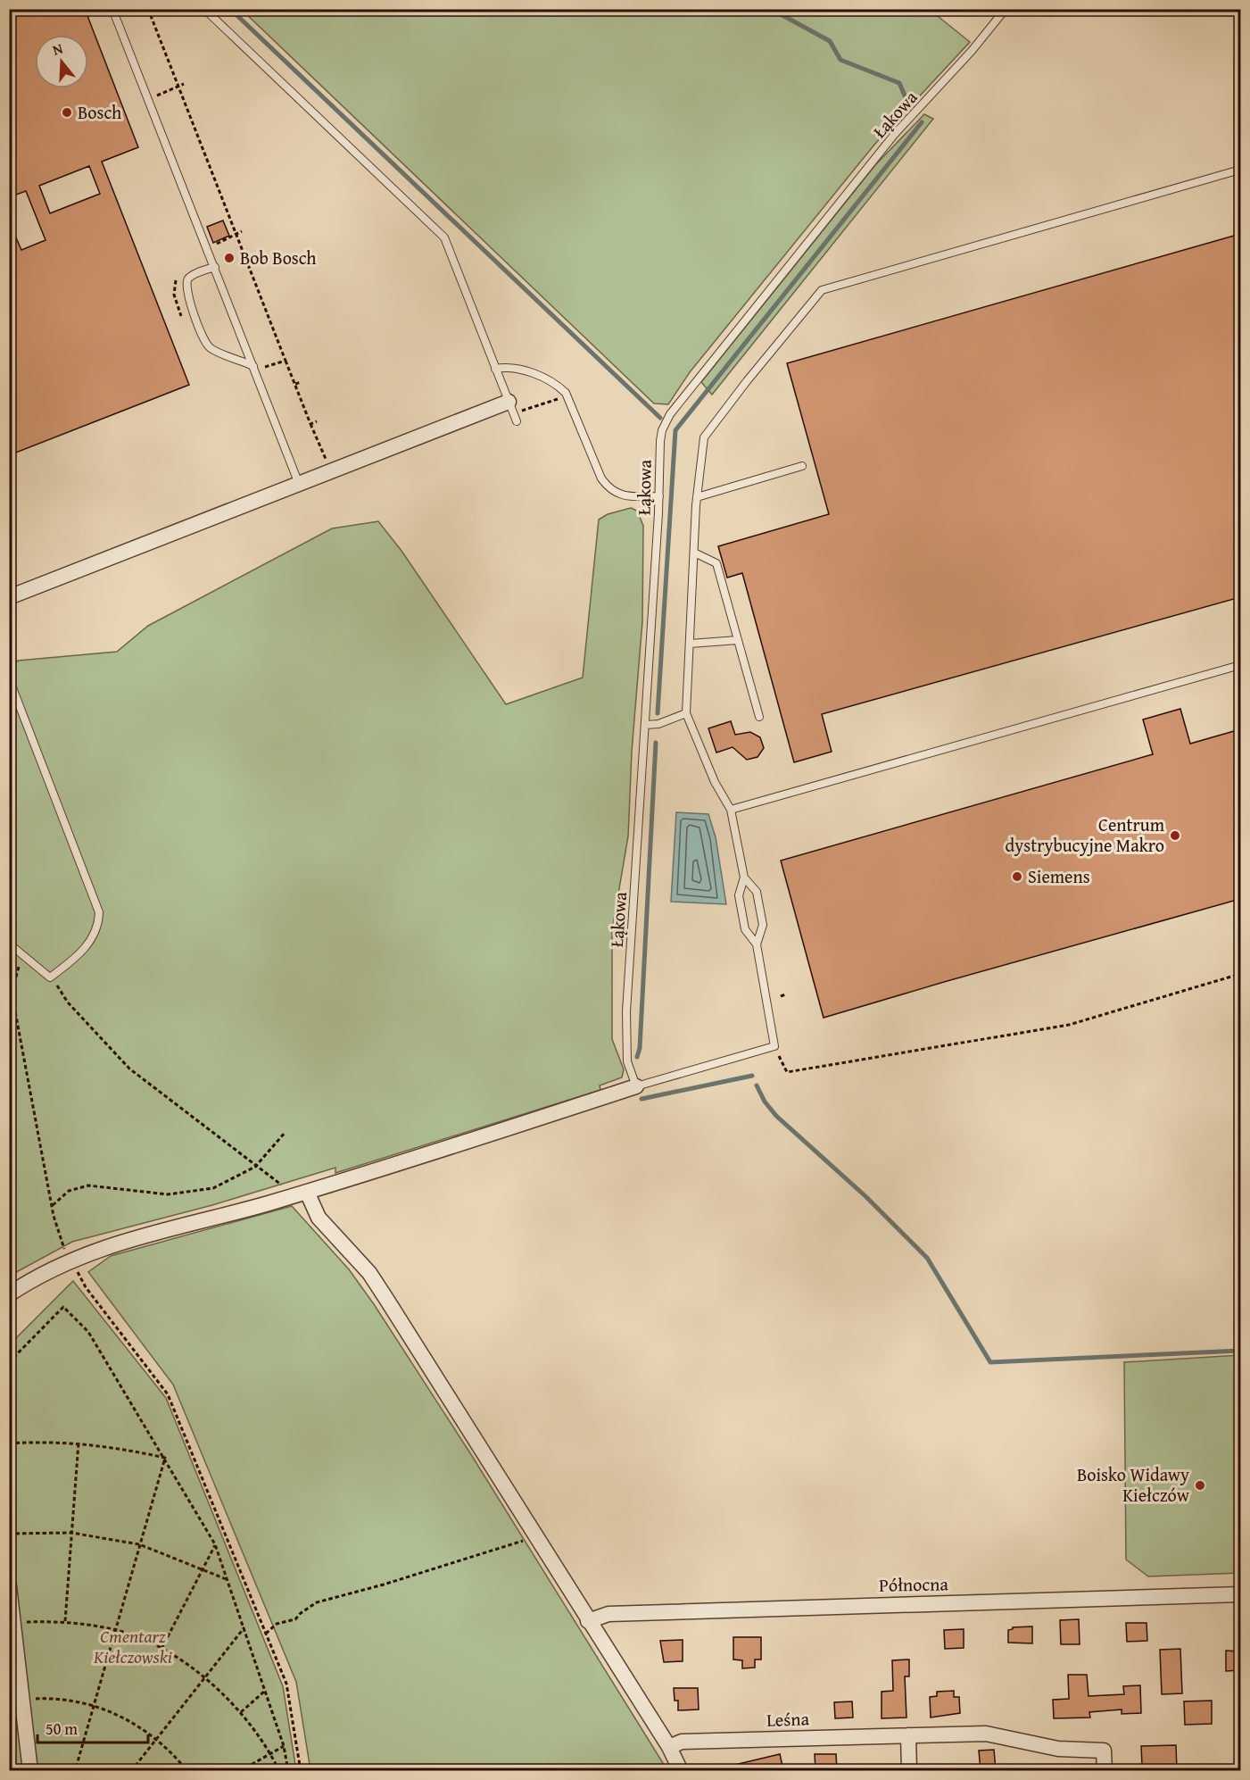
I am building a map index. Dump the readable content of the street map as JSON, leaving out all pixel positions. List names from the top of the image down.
{
  "streets": {
    "street": ["Północna", "Leśna"],
    "lane": ["Łąkowa"]
  },
  "parks": ["Cmentarz Kiełczowski"],
  "places": [
    "Bosch",
    "Bob Bosch",
    "Centrum dystrybucyjne Makro",
    "Siemens",
    "Boisko Widawy Kiełczów"
  ],
  "scale_bar": "50 m",
  "north": "top"
}
